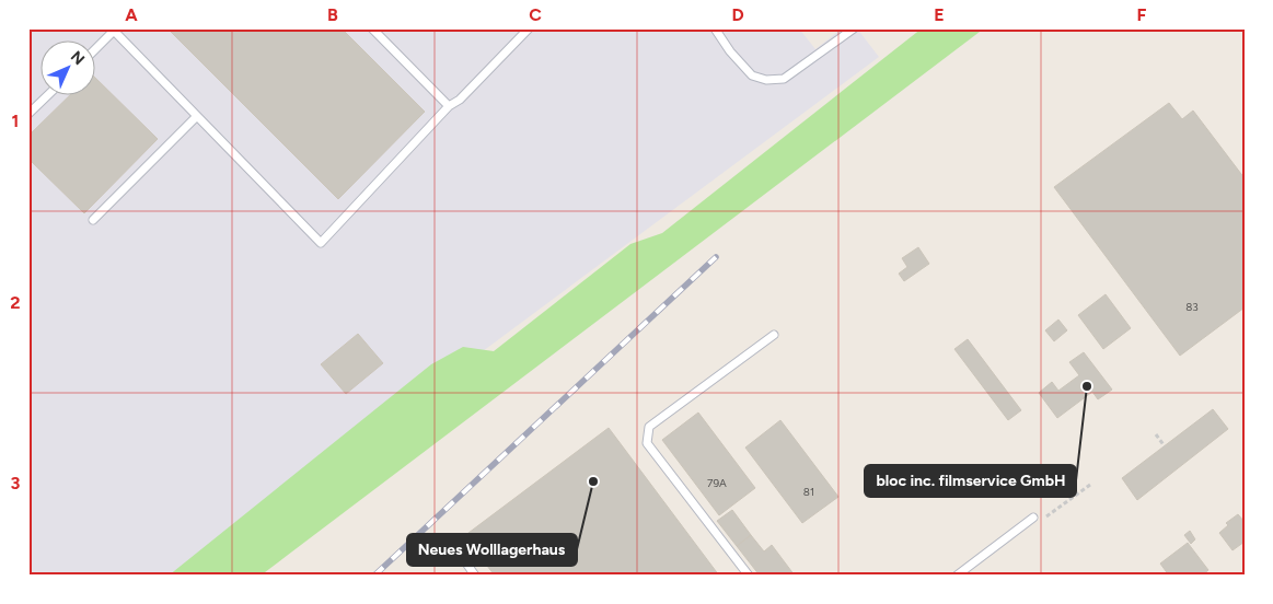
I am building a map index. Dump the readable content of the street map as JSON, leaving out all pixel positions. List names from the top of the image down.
{
  "places": ["bloc inc. filmservice GmbH", "Neues Wolllagerhaus"],
  "house_numbers": ["83", "79A", "81"],
  "north": "top right",
  "grid": {
    "columns": [
      "A",
      "B",
      "C",
      "D",
      "E",
      "F"
    ],
    "rows": ["1", "2", "3"]
  }
}
